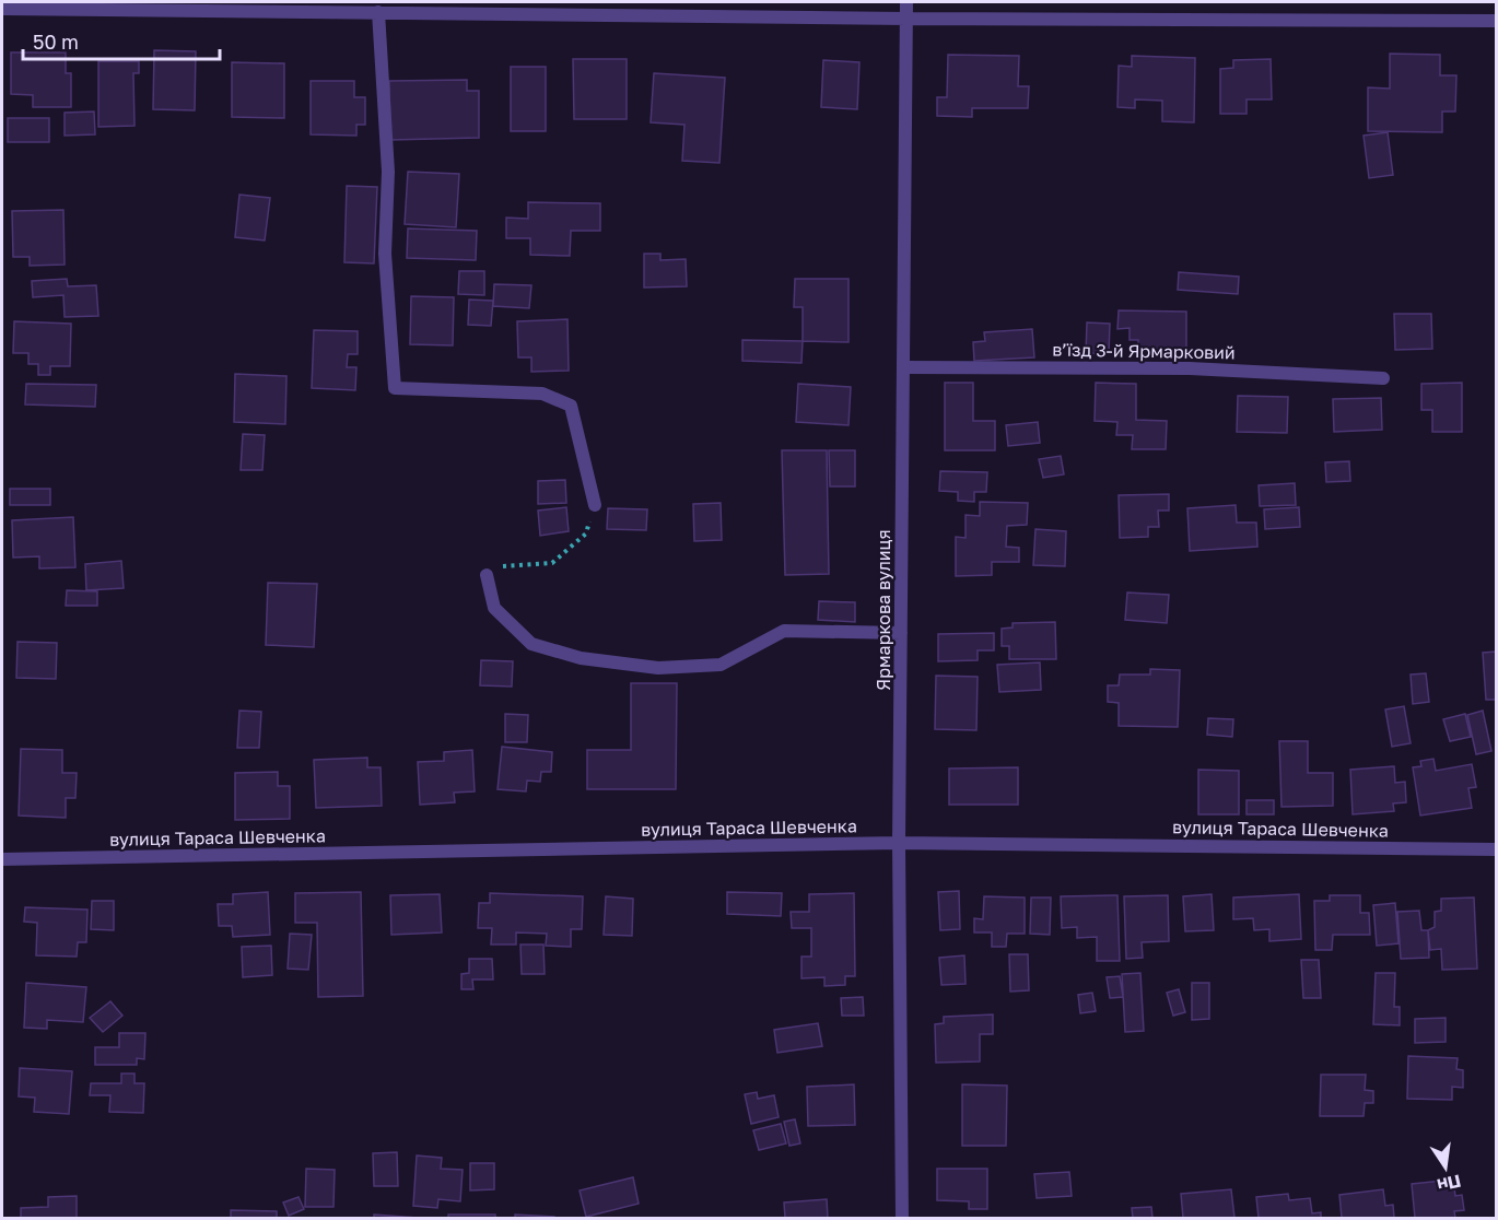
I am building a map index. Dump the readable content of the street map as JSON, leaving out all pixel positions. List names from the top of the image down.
{
  "streets": {
    "street": ["в’їзд 3-й Ярмарковий", "Ярмаркова вулиця", "вулиця Тараса Шевченка"]
  },
  "crossings": [
    ["в’їзд 3-й Ярмарковий", "Ярмаркова вулиця"],
    ["Ярмаркова вулиця", "вулиця Тараса Шевченка"]
  ],
  "scale_bar": "50 m",
  "north": "bottom"
}
